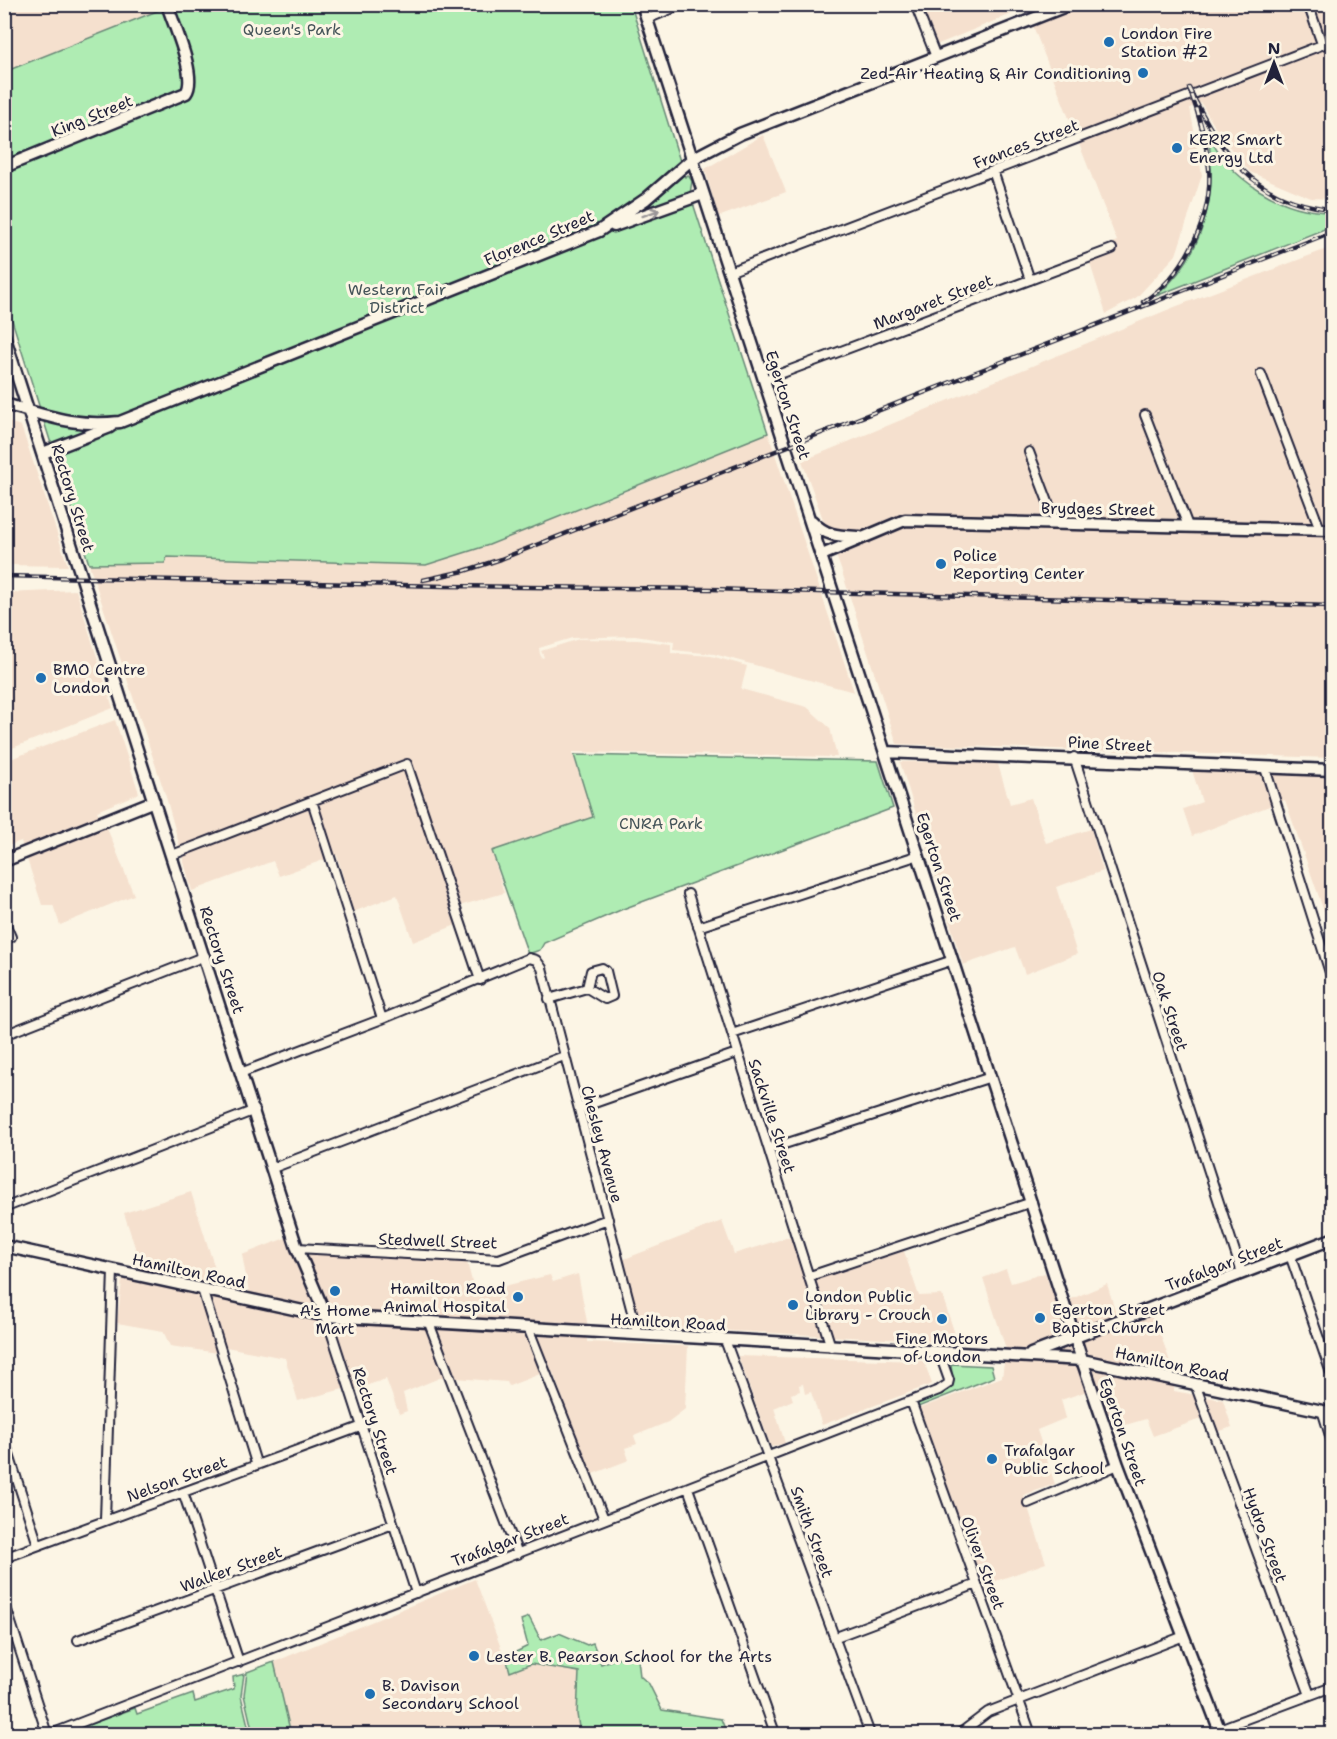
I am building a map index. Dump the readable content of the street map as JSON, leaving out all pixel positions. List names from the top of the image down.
{
  "streets": {
    "street": [
      "King Street",
      "Frances Street",
      "Florence Street",
      "Margaret Street",
      "Egerton Street",
      "Rectory Street",
      "Brydges Street",
      "Pine Street",
      "Oak Street",
      "Sackville Street",
      "Chesley Avenue",
      "Stedwell Street",
      "Trafalgar Street",
      "Hamilton Road",
      "Nelson Street",
      "Smith Street",
      "Hydro Street",
      "Oliver Street",
      "Walker Street"
    ]
  },
  "crossings": [
    ["Frances Street", "Egerton Street"],
    ["Florence Street", "Egerton Street"],
    ["Florence Street", "Rectory Street"],
    ["Margaret Street", "Egerton Street"],
    ["Egerton Street", "Brydges Street"],
    ["Egerton Street", "Pine Street"],
    ["Egerton Street", "Trafalgar Street"],
    ["Egerton Street", "Hamilton Road"],
    ["Rectory Street", "Stedwell Street"],
    ["Rectory Street", "Trafalgar Street"],
    ["Rectory Street", "Hamilton Road"],
    ["Rectory Street", "Nelson Street"],
    ["Rectory Street", "Walker Street"],
    ["Pine Street", "Oak Street"],
    ["Oak Street", "Trafalgar Street"],
    ["Sackville Street", "Hamilton Road"],
    ["Chesley Avenue", "Stedwell Street"],
    ["Chesley Avenue", "Hamilton Road"],
    ["Trafalgar Street", "Hamilton Road"],
    ["Trafalgar Street", "Smith Street"],
    ["Trafalgar Street", "Oliver Street"],
    ["Hamilton Road", "Smith Street"],
    ["Hamilton Road", "Hydro Street"]
  ],
  "parks": ["Queen's Park", "Western Fair District", "CNRA Park"],
  "places": [
    "London Fire Station #2",
    "Zed-Air Heating & Air Conditioning",
    "KERR Smart Energy Ltd",
    "Police Reporting Center",
    "BMO Centre London",
    "A's Home Mart",
    "Hamilton Road Animal Hospital",
    "London Public Library - Crouch",
    "Egerton Street Baptist Church",
    "Fine Motors of London",
    "Trafalgar Public School",
    "Lester B. Pearson School for the Arts",
    "B. Davison Secondary School"
  ],
  "north": "top"
}
